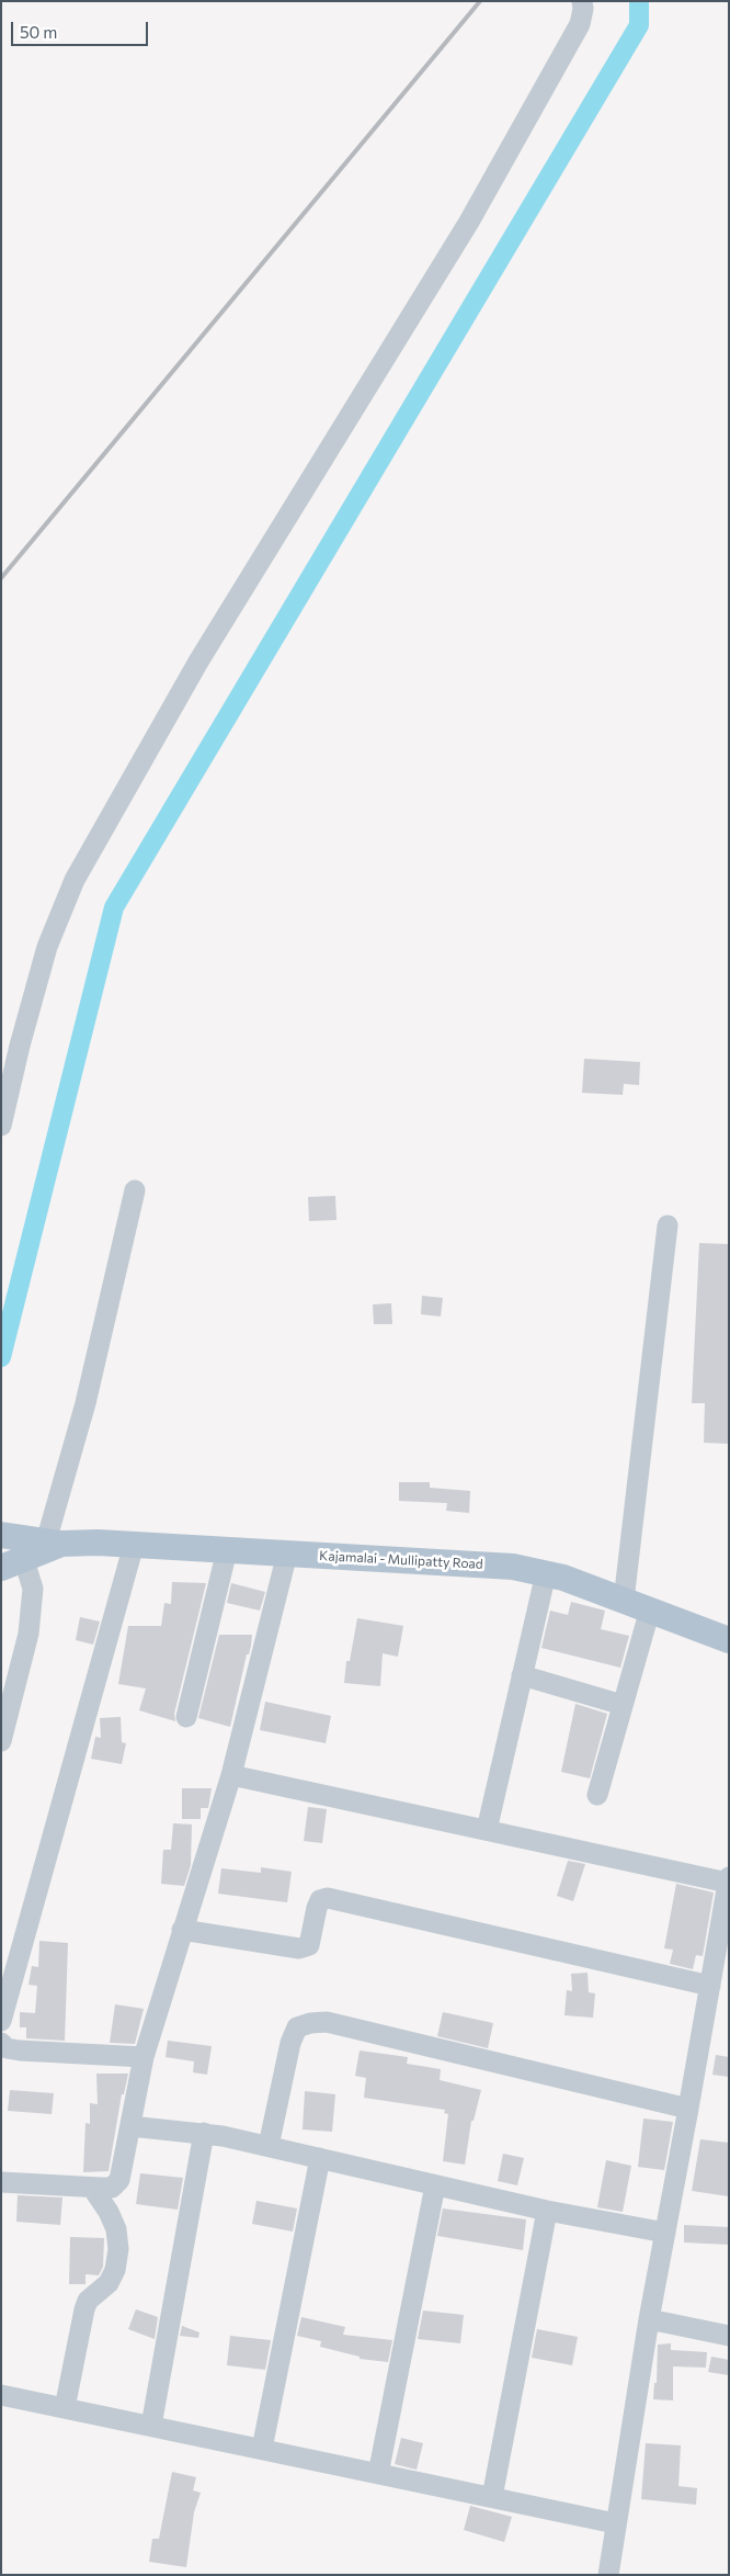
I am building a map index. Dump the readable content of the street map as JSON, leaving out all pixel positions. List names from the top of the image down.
{
  "streets": {
    "main road": ["Kajamalai - Mullipatty Road"]
  },
  "scale_bar": "50 m"
}
